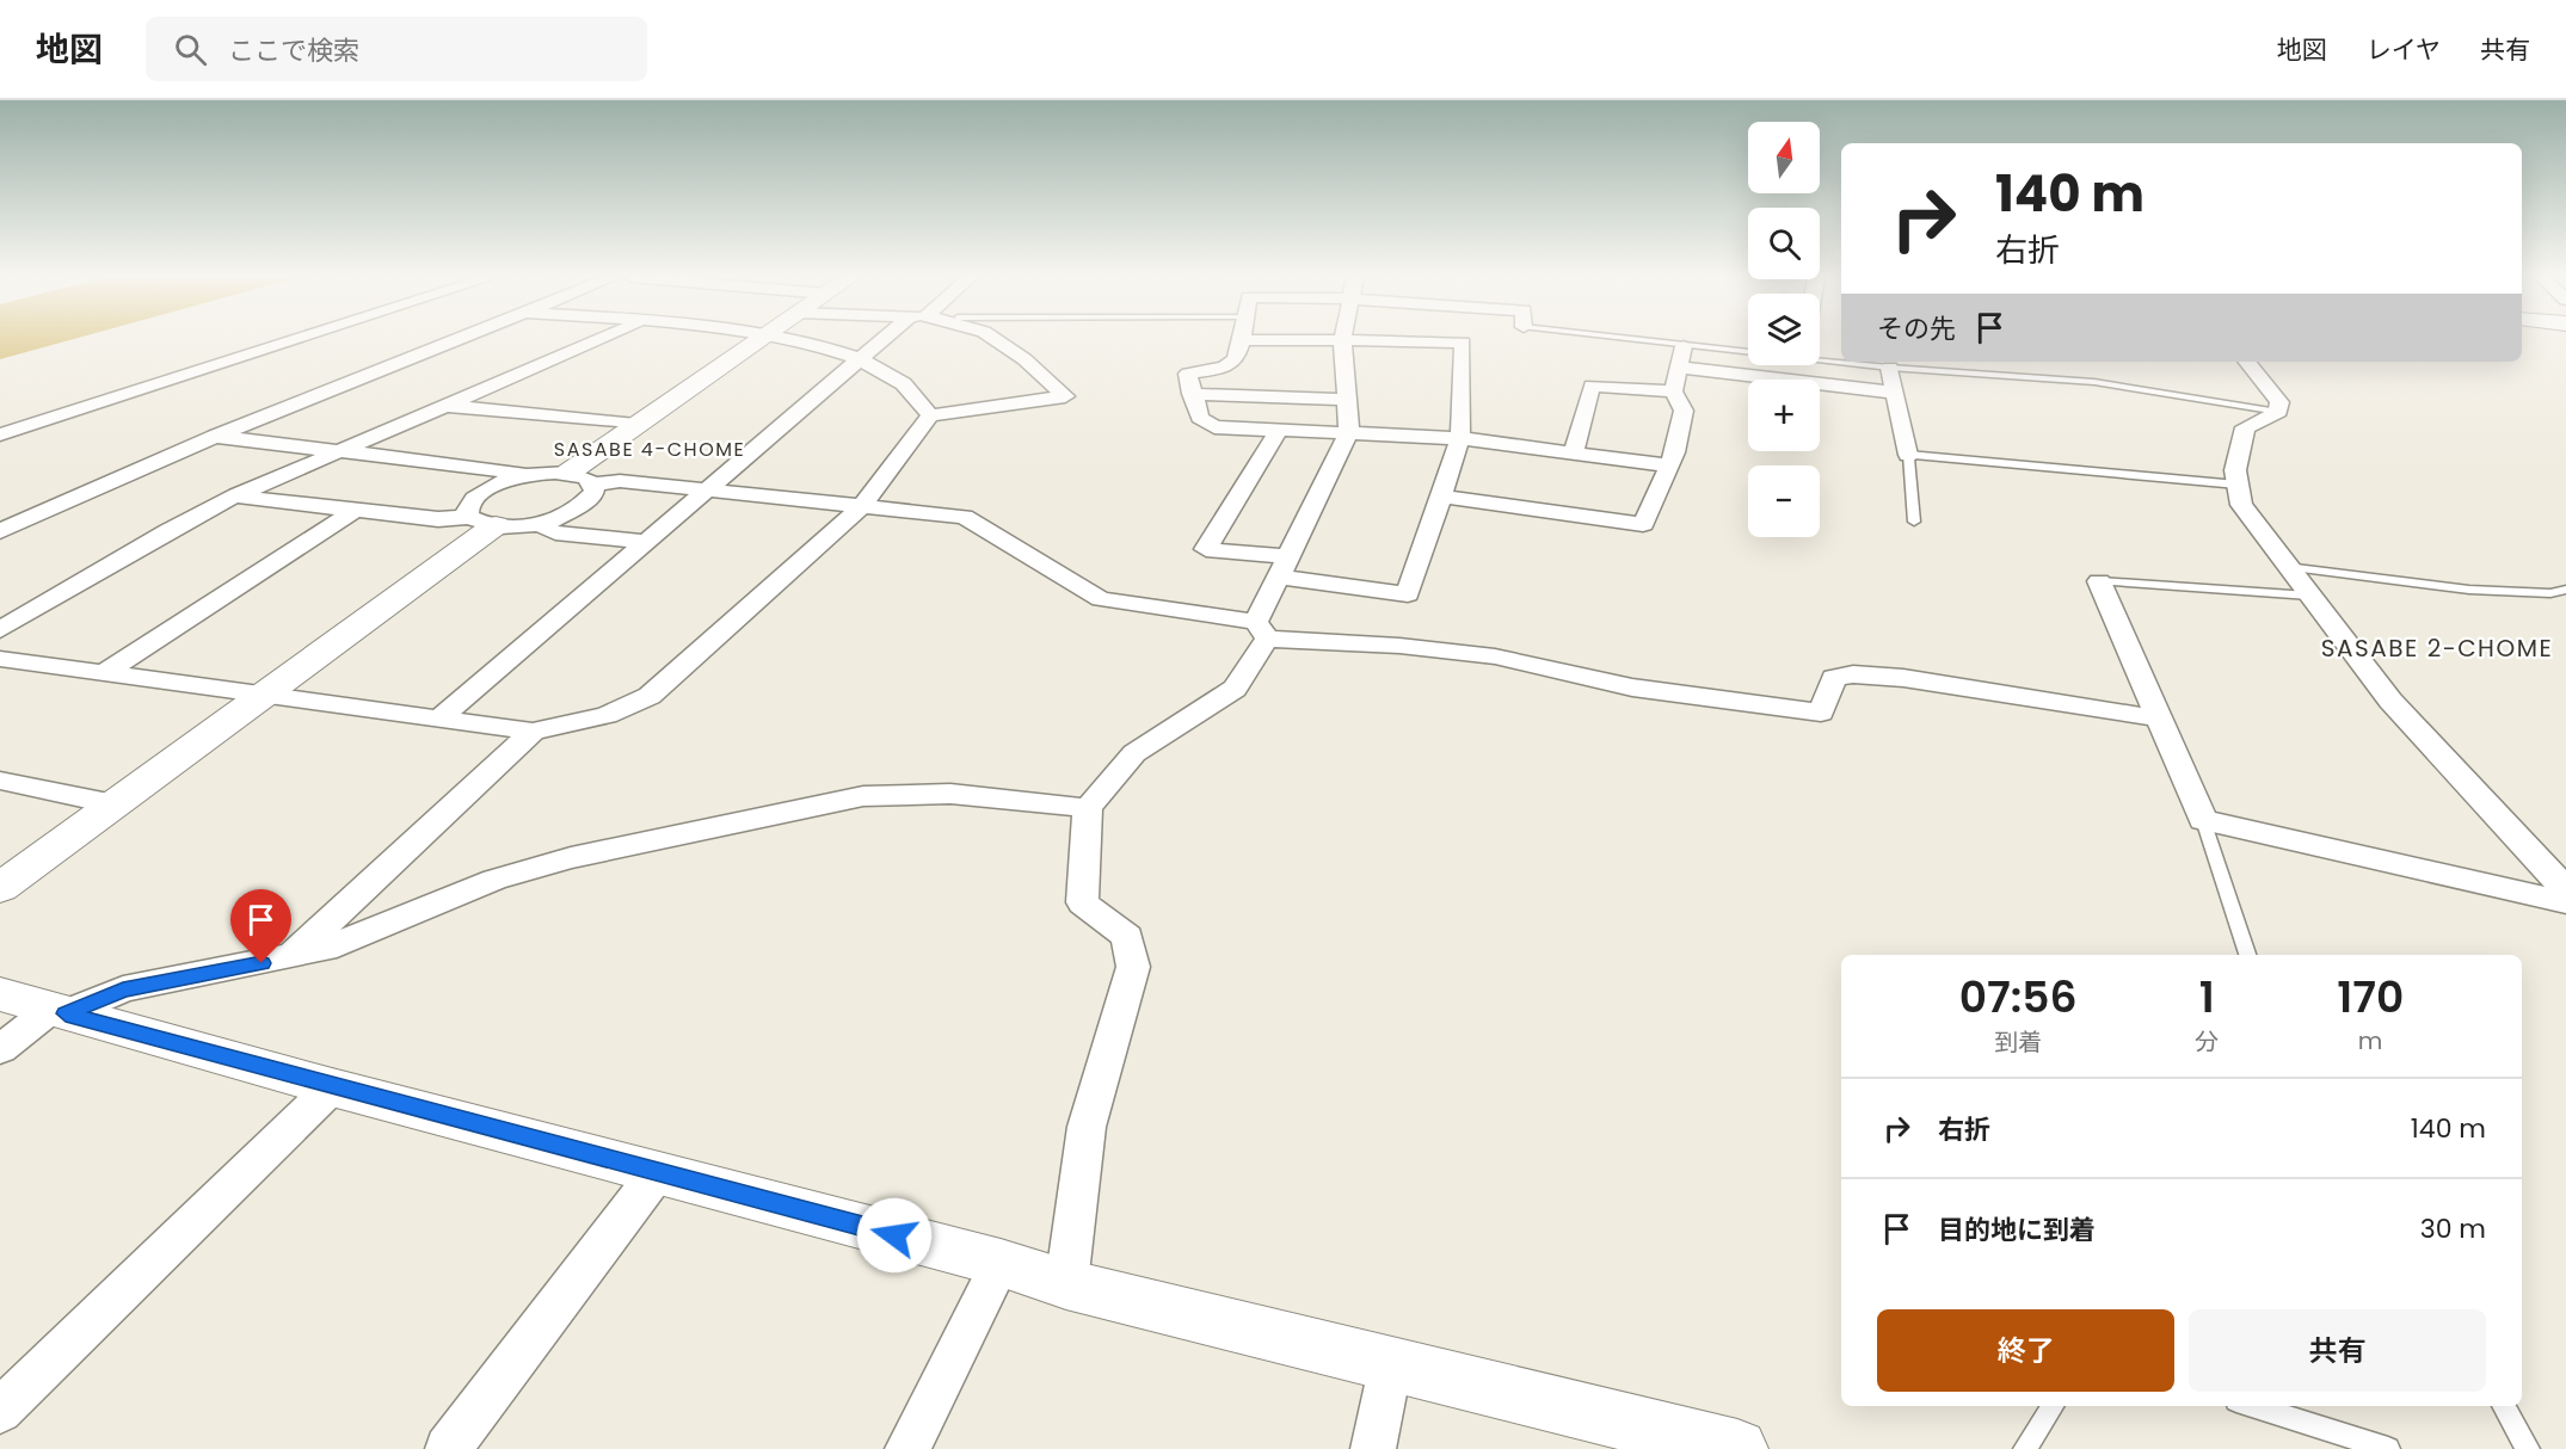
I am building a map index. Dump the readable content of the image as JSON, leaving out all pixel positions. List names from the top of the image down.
{
  "districts": ["SASABE 4-CHOME", "SASABE 2-CHOME"],
  "north": "top",
  "page": {
    "header": "地図",
    "search": "ここで検索",
    "nav": ["地図", "レイヤ", "共有"],
    "map_buttons": ["+", "−"],
    "turn": ["140 m", "右折"],
    "then": "その先",
    "eta": [
      "07:56",
      "到着",
      "1",
      "分",
      "170",
      "m"
    ],
    "list": [
      {
        "name": "右折",
        "value": "140 m"
      },
      {
        "name": "目的地に到着",
        "value": "30 m"
      }
    ],
    "buttons": ["終了", "共有"]
  }
}
